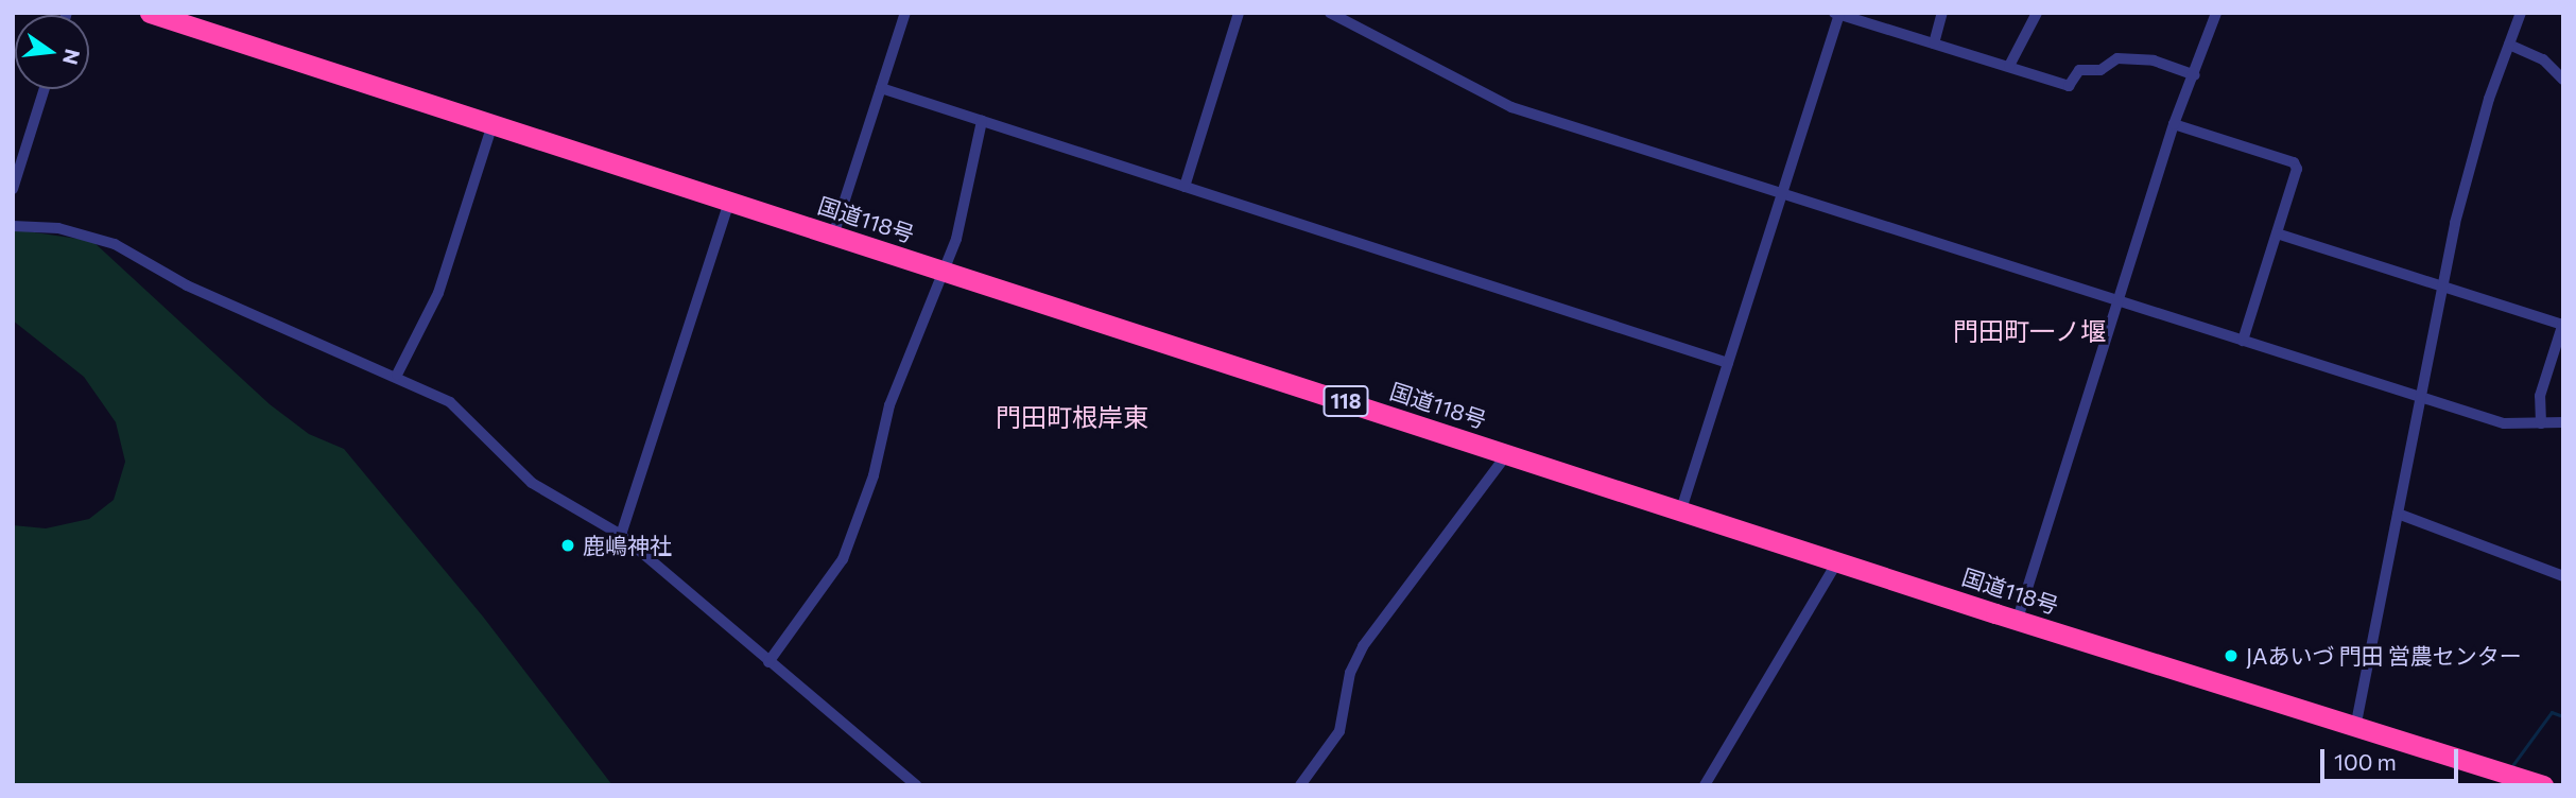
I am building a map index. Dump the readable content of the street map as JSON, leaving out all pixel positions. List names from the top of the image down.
{
  "streets": {
    "highway": ["国道118号", "118"]
  },
  "districts": ["門田町一ノ堰", "門田町根岸東"],
  "places": ["鹿嶋神社", "JAあいづ 門田 営農センター"],
  "scale_bar": "100 m",
  "north": "right"
}
